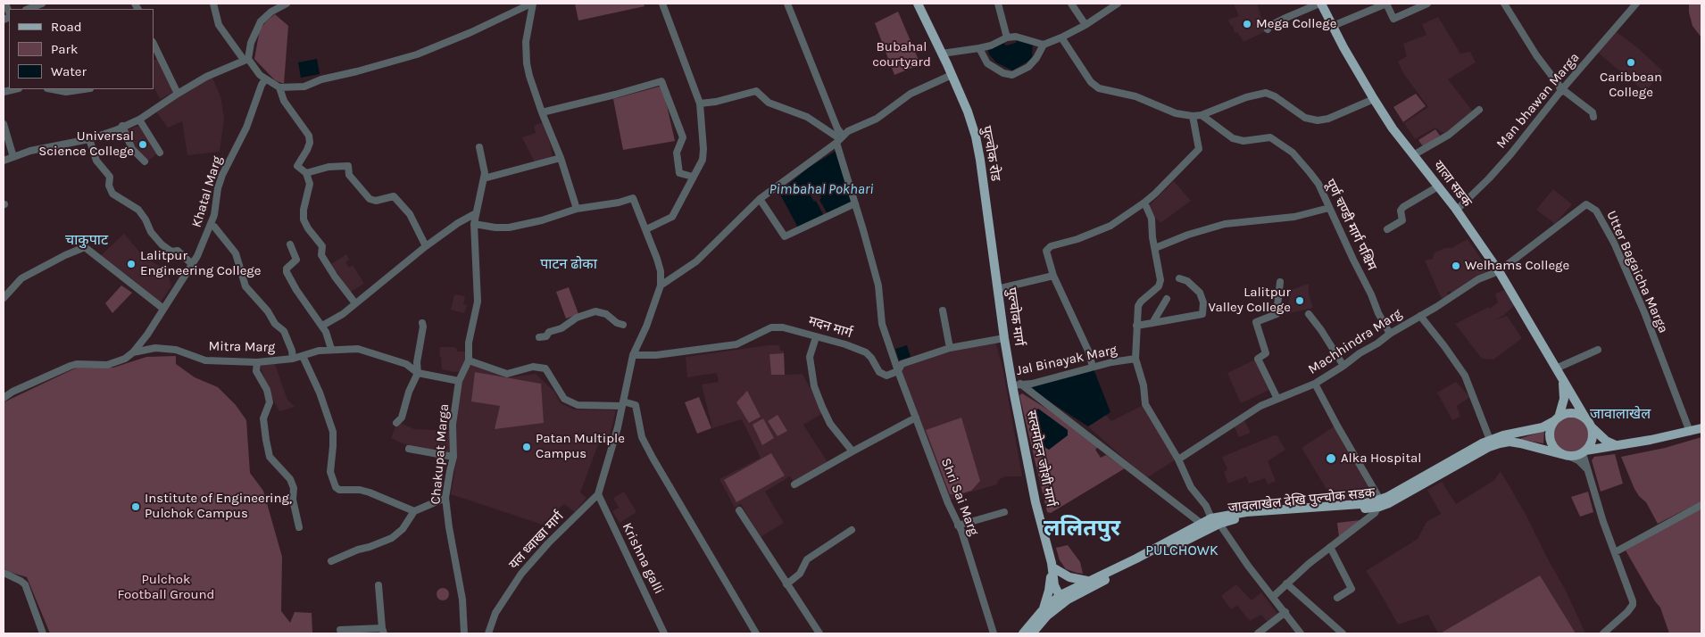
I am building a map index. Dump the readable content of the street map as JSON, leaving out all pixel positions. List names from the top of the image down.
{
  "streets": {
    "main road": [
      "पुल्चोक रोड",
      "याला सडक",
      "पुल्चोक मार्ग",
      "सत्यमोहन जोशी मार्ग",
      "जावलाखेल देखि पुल्चोक सडक"
    ],
    "street": [
      "Man bhawan Marga",
      "Khatal Marg",
      "पूर्ण चण्डी मार्ग पश्चिम",
      "Utter Bagaicha Marga",
      "मदन मार्ग",
      "Machhindra Marg",
      "Mitra Marg",
      "Jal Binayak Marg",
      "Chakupat Marga",
      "Shri Sai Marg",
      "यल ध्वाखा मार्ग",
      "Krishna galli"
    ]
  },
  "crossings": [
    ["Man bhawan Marga", "याला सडक"],
    ["पुल्चोक रोड", "पुल्चोक मार्ग"],
    ["याला सडक", "Utter Bagaicha Marga"],
    ["याला सडक", "Machhindra Marg"],
    ["Khatal Marg", "Mitra Marg"],
    ["पूर्ण चण्डी मार्ग पश्चिम", "Machhindra Marg"],
    ["Utter Bagaicha Marga", "Machhindra Marg"],
    ["पुल्चोक मार्ग", "Jal Binayak Marg"],
    ["पुल्चोक मार्ग", "सत्यमोहन जोशी मार्ग"],
    ["मदन मार्ग", "Shri Sai Marg"],
    ["Machhindra Marg", "Jal Binayak Marg"],
    ["Mitra Marg", "Chakupat Marga"],
    ["Jal Binayak Marg", "सत्यमोहन जोशी मार्ग"],
    ["Jal Binayak Marg", "जावलाखेल देखि पुल्चोक सडक"],
    ["सत्यमोहन जोशी मार्ग", "जावलाखेल देखि पुल्चोक सडक"],
    ["यल ध्वाखा मार्ग", "Krishna galli"]
  ],
  "districts": [
    "चाकुपाट",
    "पाटन ढोका",
    "जावालाखेल",
    "ललितपुर",
    "PULCHOWK"
  ],
  "water": ["Pimbahal Pokhari"],
  "parks": ["Bubahal courtyard", "Pulchok Football Ground"],
  "places": [
    "Mega College",
    "Caribbean College",
    "Universal Science College",
    "Lalitpur Engineering College",
    "Welhams College",
    "Lalitpur Valley College",
    "Patan Multiple Campus",
    "Alka Hospital",
    "Institute of Engineering, Pulchok Campus"
  ],
  "legend": ["Road", "Park", "Water"]
}
